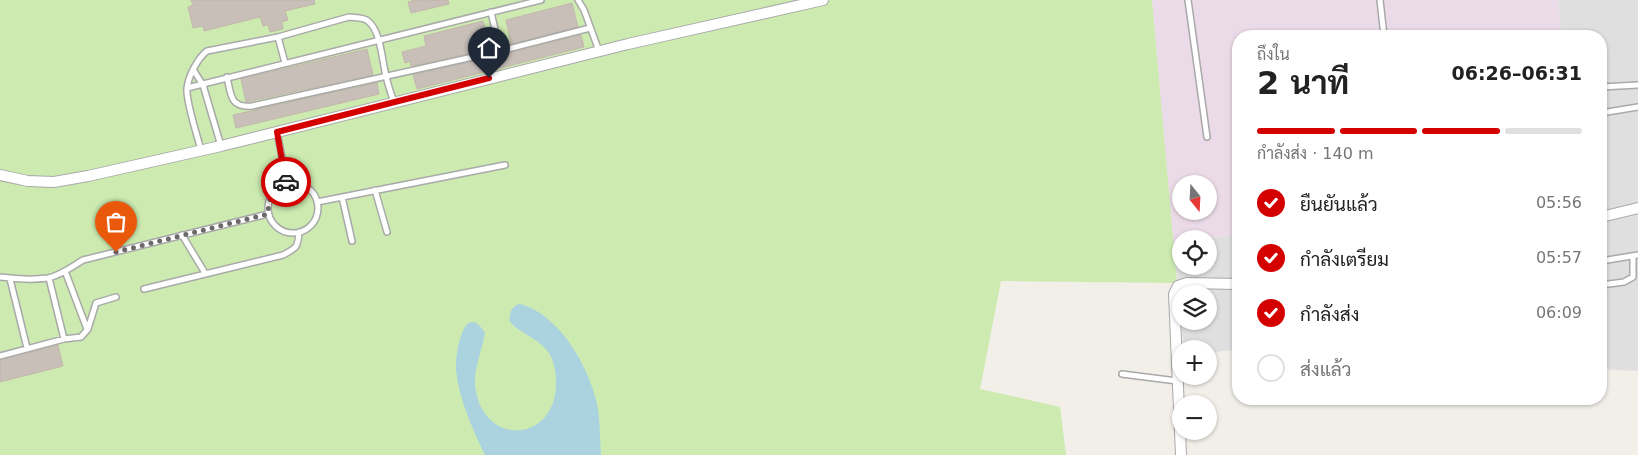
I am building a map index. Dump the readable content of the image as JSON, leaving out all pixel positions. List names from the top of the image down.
{
  "north": "bottom",
  "page": {
    "heading": ["2 นาที", "ถึงใน", "06:26–06:31"],
    "bar": "กำลังส่ง · 140 m",
    "map_buttons": ["+", "−"],
    "list": [
      ["ยืนยันแล้ว", "05:56"],
      ["กำลังเตรียม", "05:57"],
      ["กำลังส่ง", "06:09"],
      "ส่งแล้ว"
    ]
  }
}
